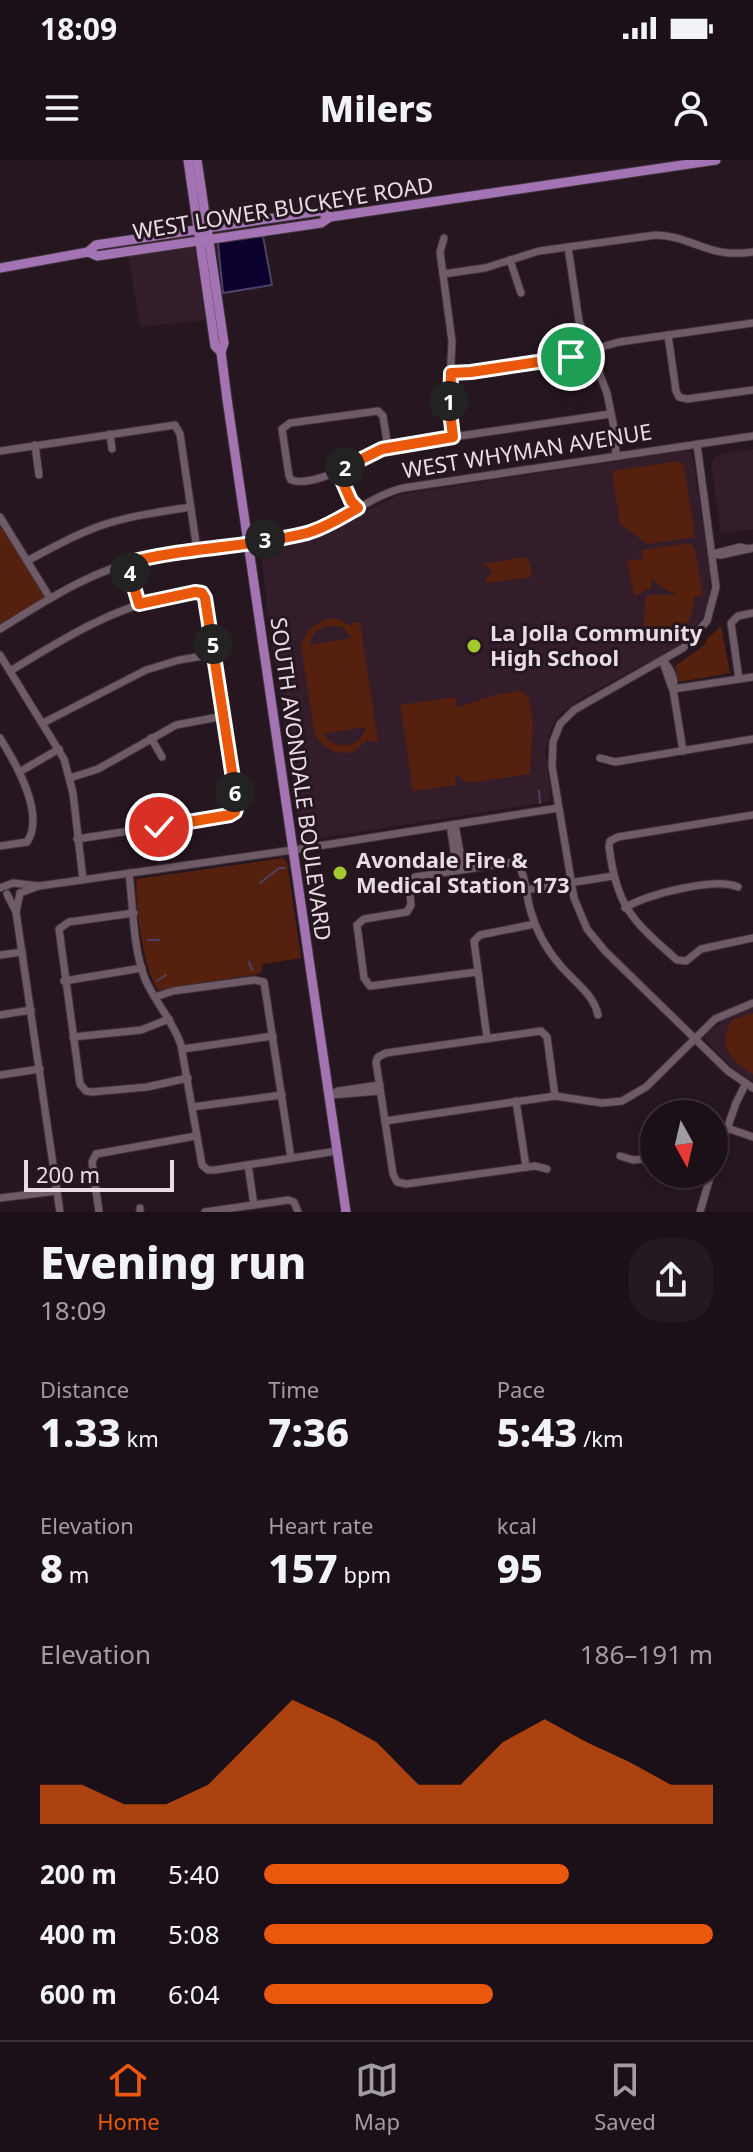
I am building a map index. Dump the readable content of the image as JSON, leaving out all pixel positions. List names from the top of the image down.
{
  "streets": {
    "main road": ["WEST LOWER BUCKEYE ROAD", "SOUTH AVONDALE BOULEVARD"],
    "street": ["WEST WHYMAN AVENUE"]
  },
  "crossings": [
    ["WEST LOWER BUCKEYE ROAD", "SOUTH AVONDALE BOULEVARD"],
    ["WEST WHYMAN AVENUE", "SOUTH AVONDALE BOULEVARD"]
  ],
  "places": ["La Jolla Community High School", "Avondale Fire & Medical Station 173"],
  "scale_bar": "200 m",
  "north": "bottom",
  "page": {
    "status": "18:09",
    "header": "Milers",
    "pins": [
      "1",
      "2",
      "3",
      "4",
      "5",
      "6"
    ],
    "scale": "200 m",
    "heading": ["Evening run", "18:09"],
    "stats": [
      ["Distance", "1.33 km"],
      ["Time", "7:36"],
      ["Pace", "5:43 /km"],
      ["Elevation", "8 m"],
      ["Heart rate", "157 bpm"],
      ["kcal", "95"]
    ],
    "chart": ["Elevation", "186–191 m"],
    "list": [
      {
        "name": "200 m",
        "note": "5:40"
      },
      {
        "name": "400 m",
        "note": "5:08"
      },
      {
        "name": "600 m",
        "note": "6:04"
      }
    ],
    "tabs": ["Home", "Map", "Saved"]
  }
}
